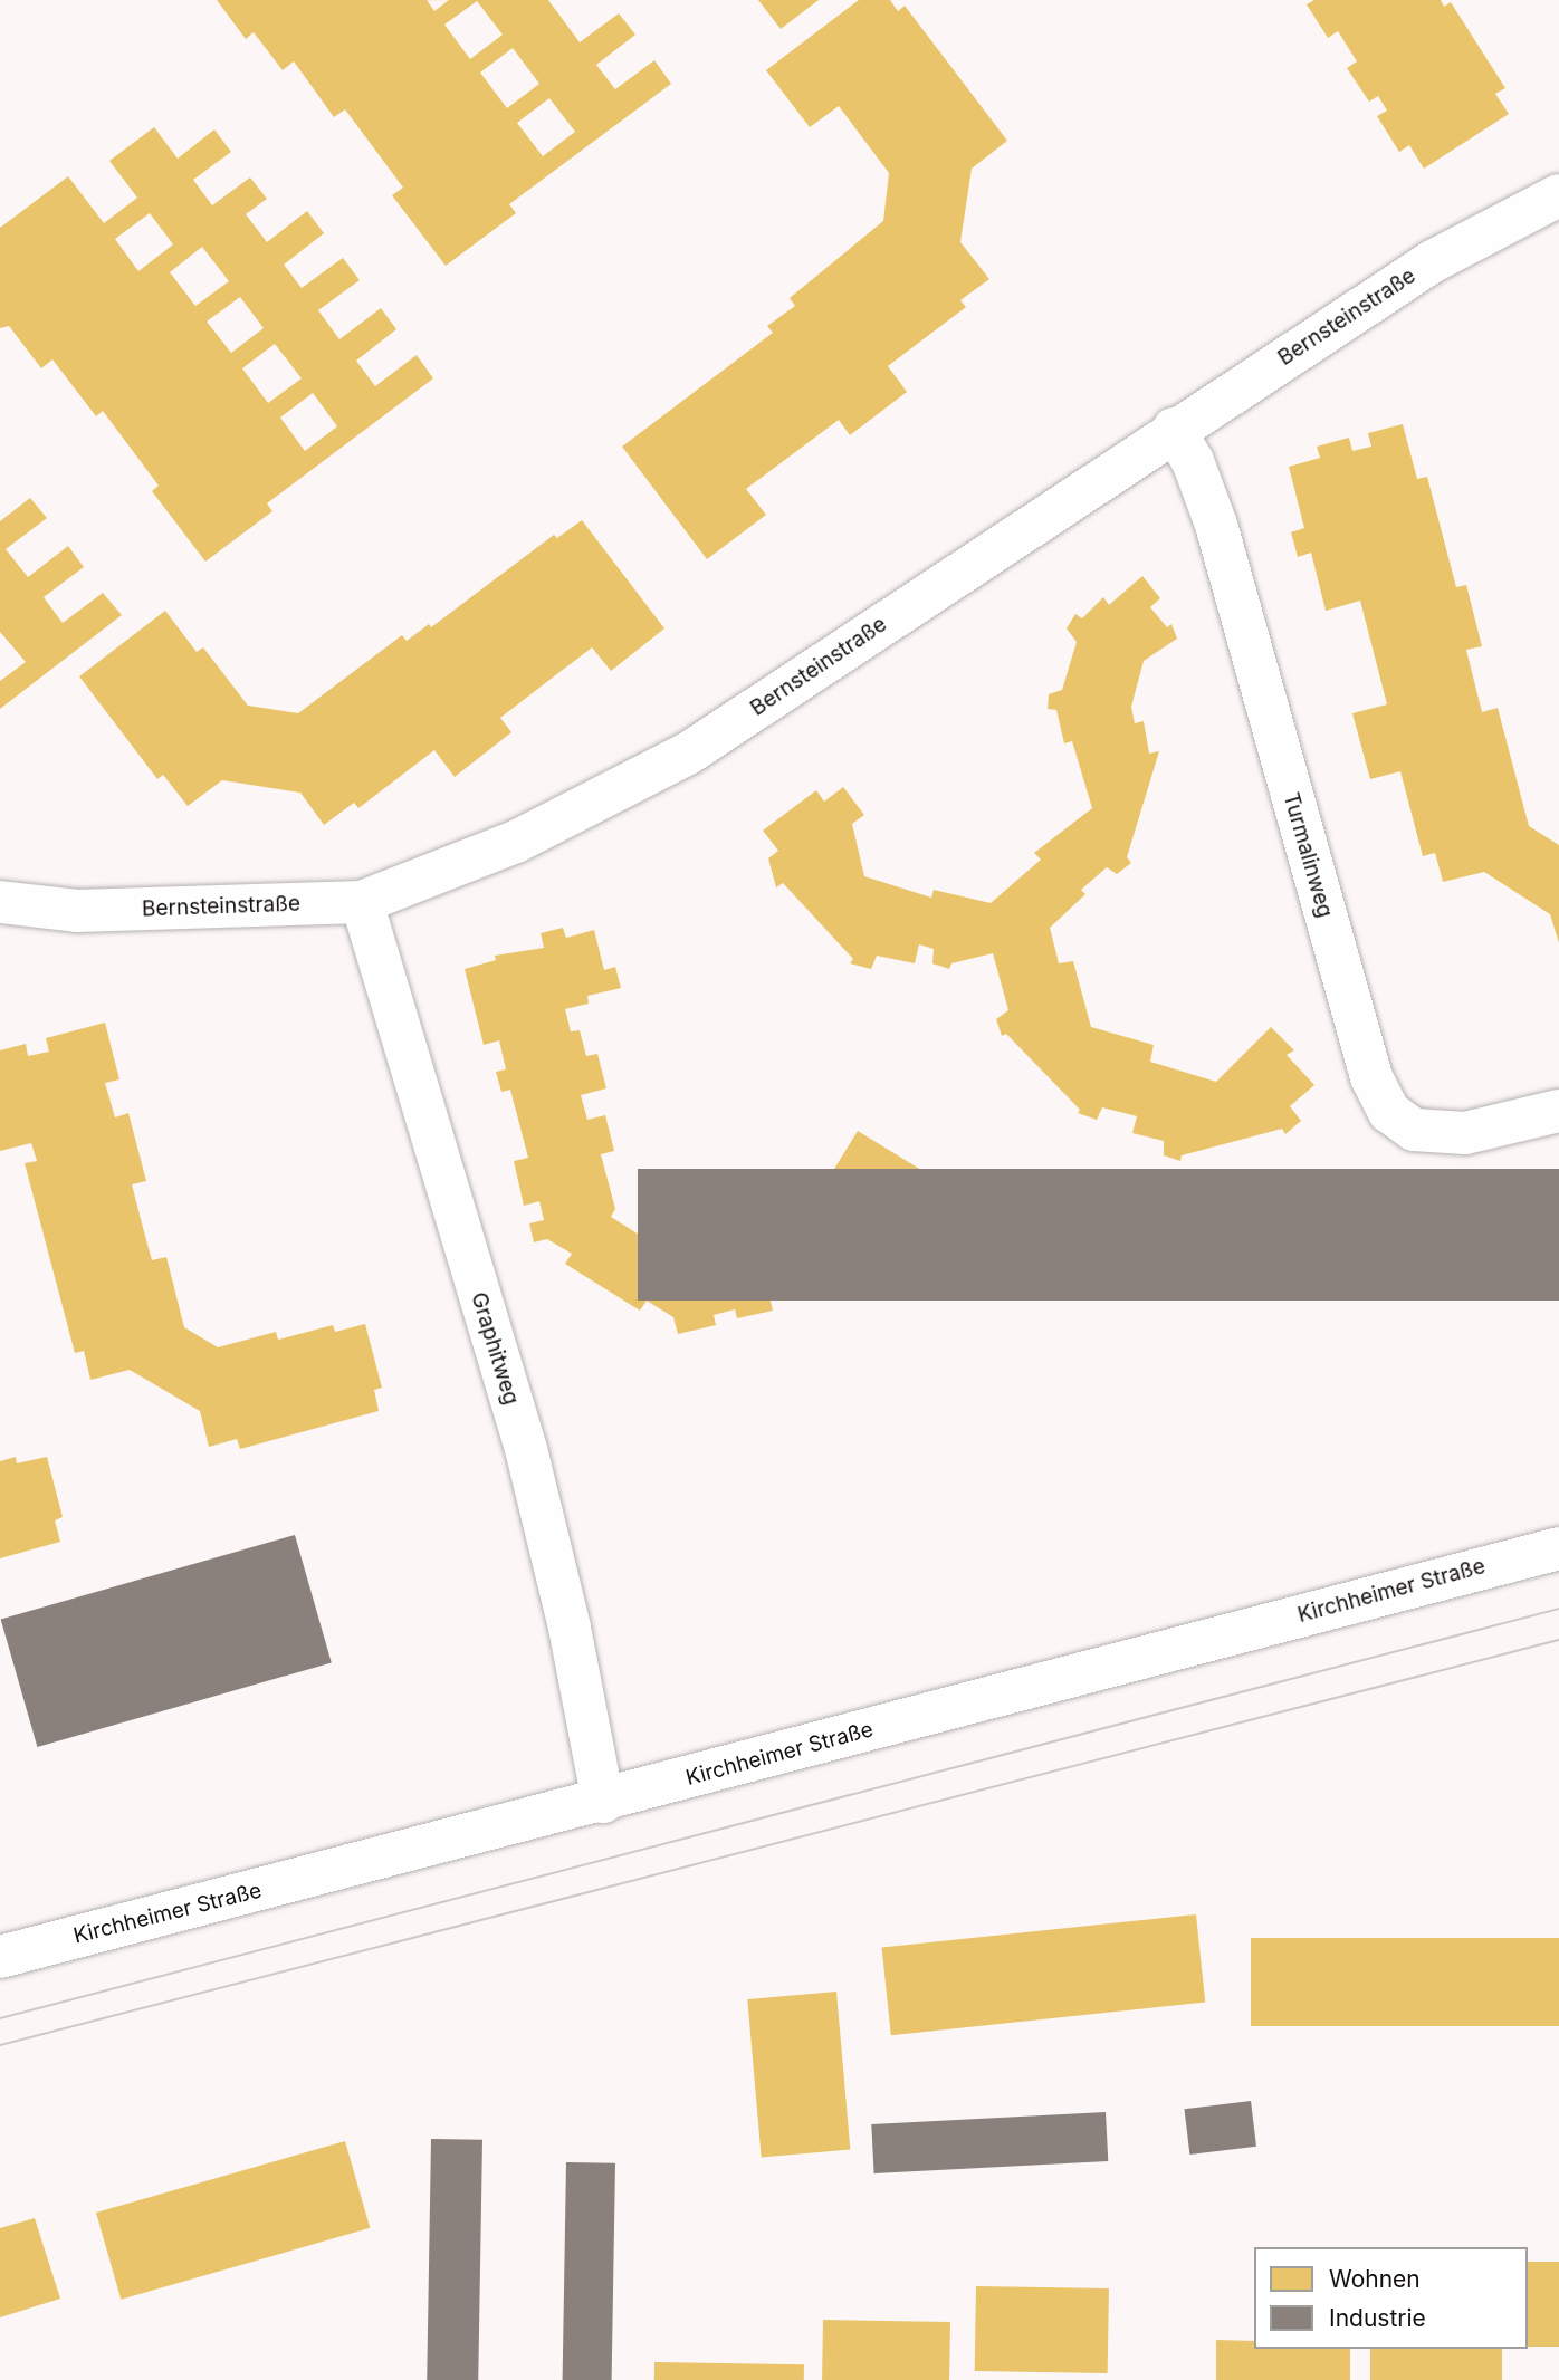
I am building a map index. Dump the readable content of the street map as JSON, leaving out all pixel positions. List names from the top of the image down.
{
  "streets": {
    "street": [
      "Bernsteinstraße",
      "Turmalinweg",
      "Graphitweg",
      "Kirchheimer Straße"
    ]
  },
  "crossings": [
    ["Bernsteinstraße", "Turmalinweg"],
    ["Bernsteinstraße", "Graphitweg"],
    ["Graphitweg", "Kirchheimer Straße"]
  ],
  "legend": ["Wohnen", "Industrie"]
}
